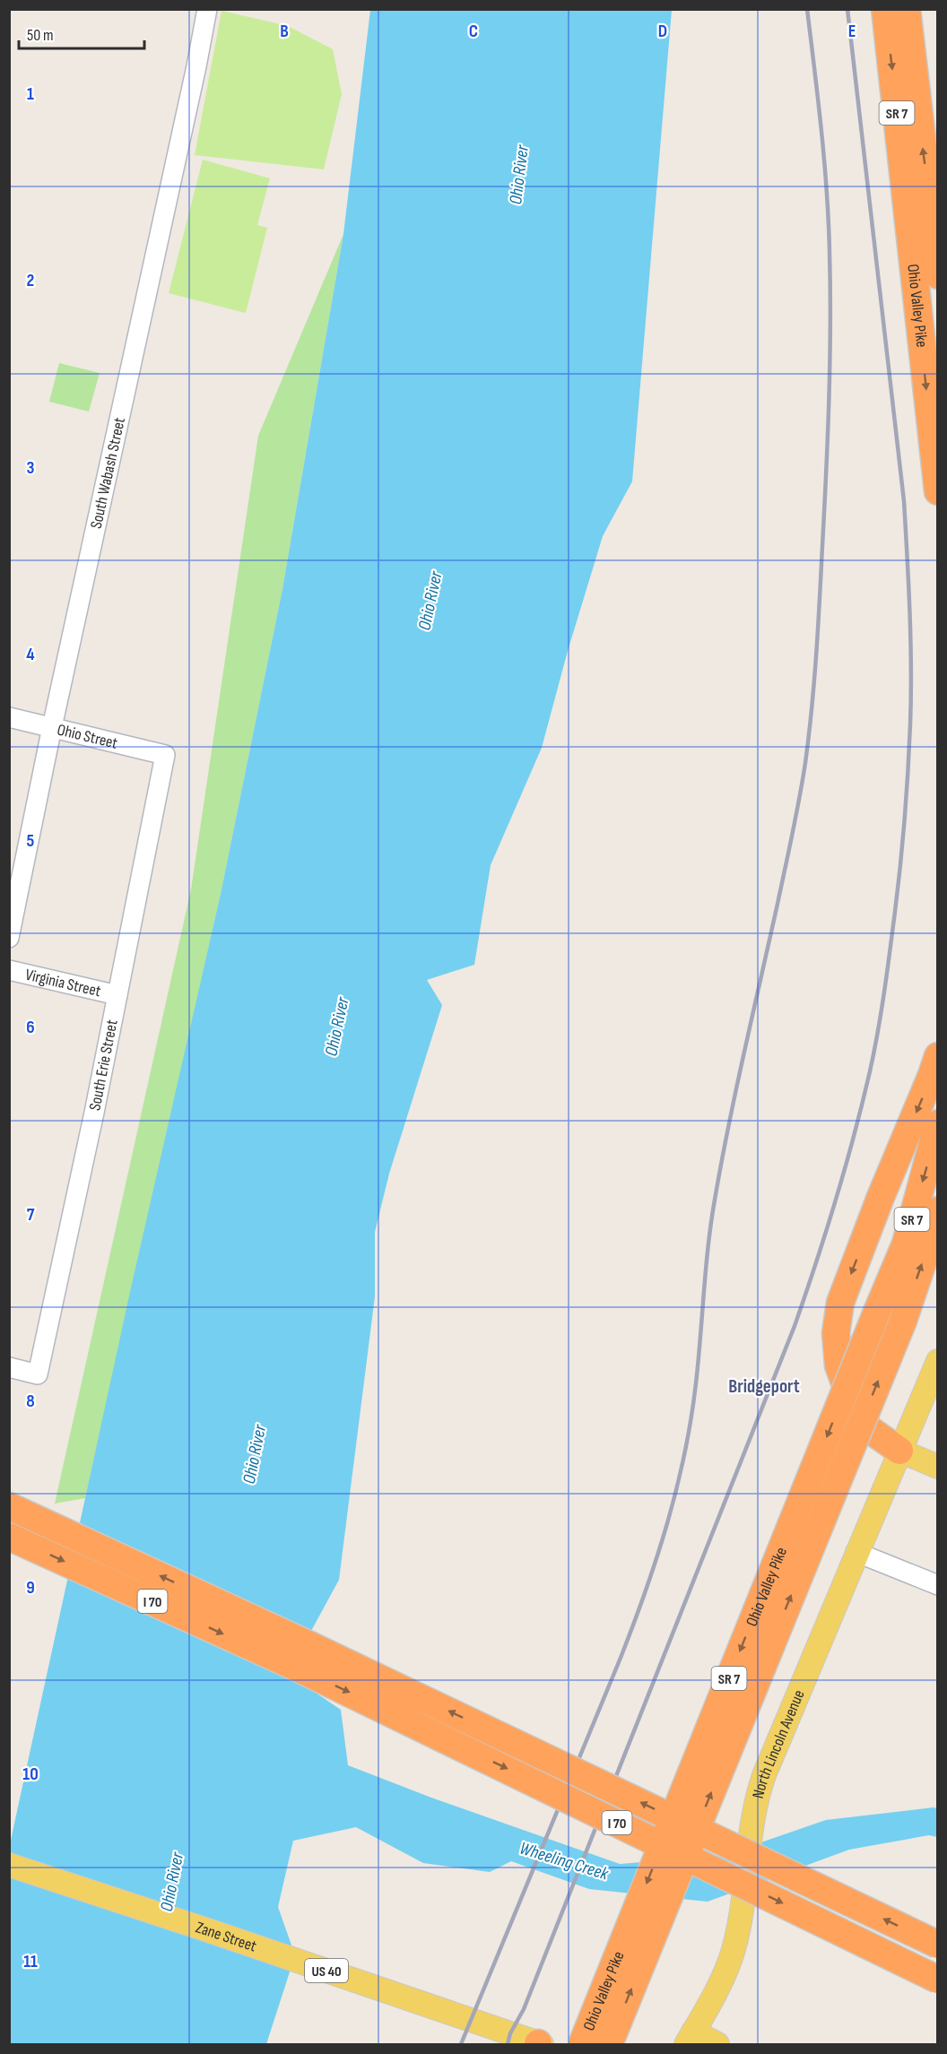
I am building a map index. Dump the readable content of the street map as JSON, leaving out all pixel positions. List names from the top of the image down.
{
  "streets": {
    "highway": ["SR 7", "Ohio Valley Pike", "I 70"],
    "main road": ["North Lincoln Avenue", "Zane Street", "US 40"],
    "street": [
      "South Wabash Street",
      "Ohio Street",
      "Virginia Street",
      "South Erie Street"
    ]
  },
  "crossings": [
    ["SR 7", "Ohio Valley Pike"],
    ["South Wabash Street", "Ohio Street"],
    ["Ohio Street", "South Erie Street"],
    ["Virginia Street", "South Erie Street"]
  ],
  "districts": ["Bridgeport"],
  "water": ["Ohio River", "Wheeling Creek"],
  "scale_bar": "50 m",
  "grid": {
    "columns": [
      "B",
      "C",
      "D",
      "E"
    ],
    "rows": [
      "1",
      "2",
      "3",
      "4",
      "5",
      "6",
      "7",
      "8",
      "9",
      "10",
      "11"
    ]
  }
}
